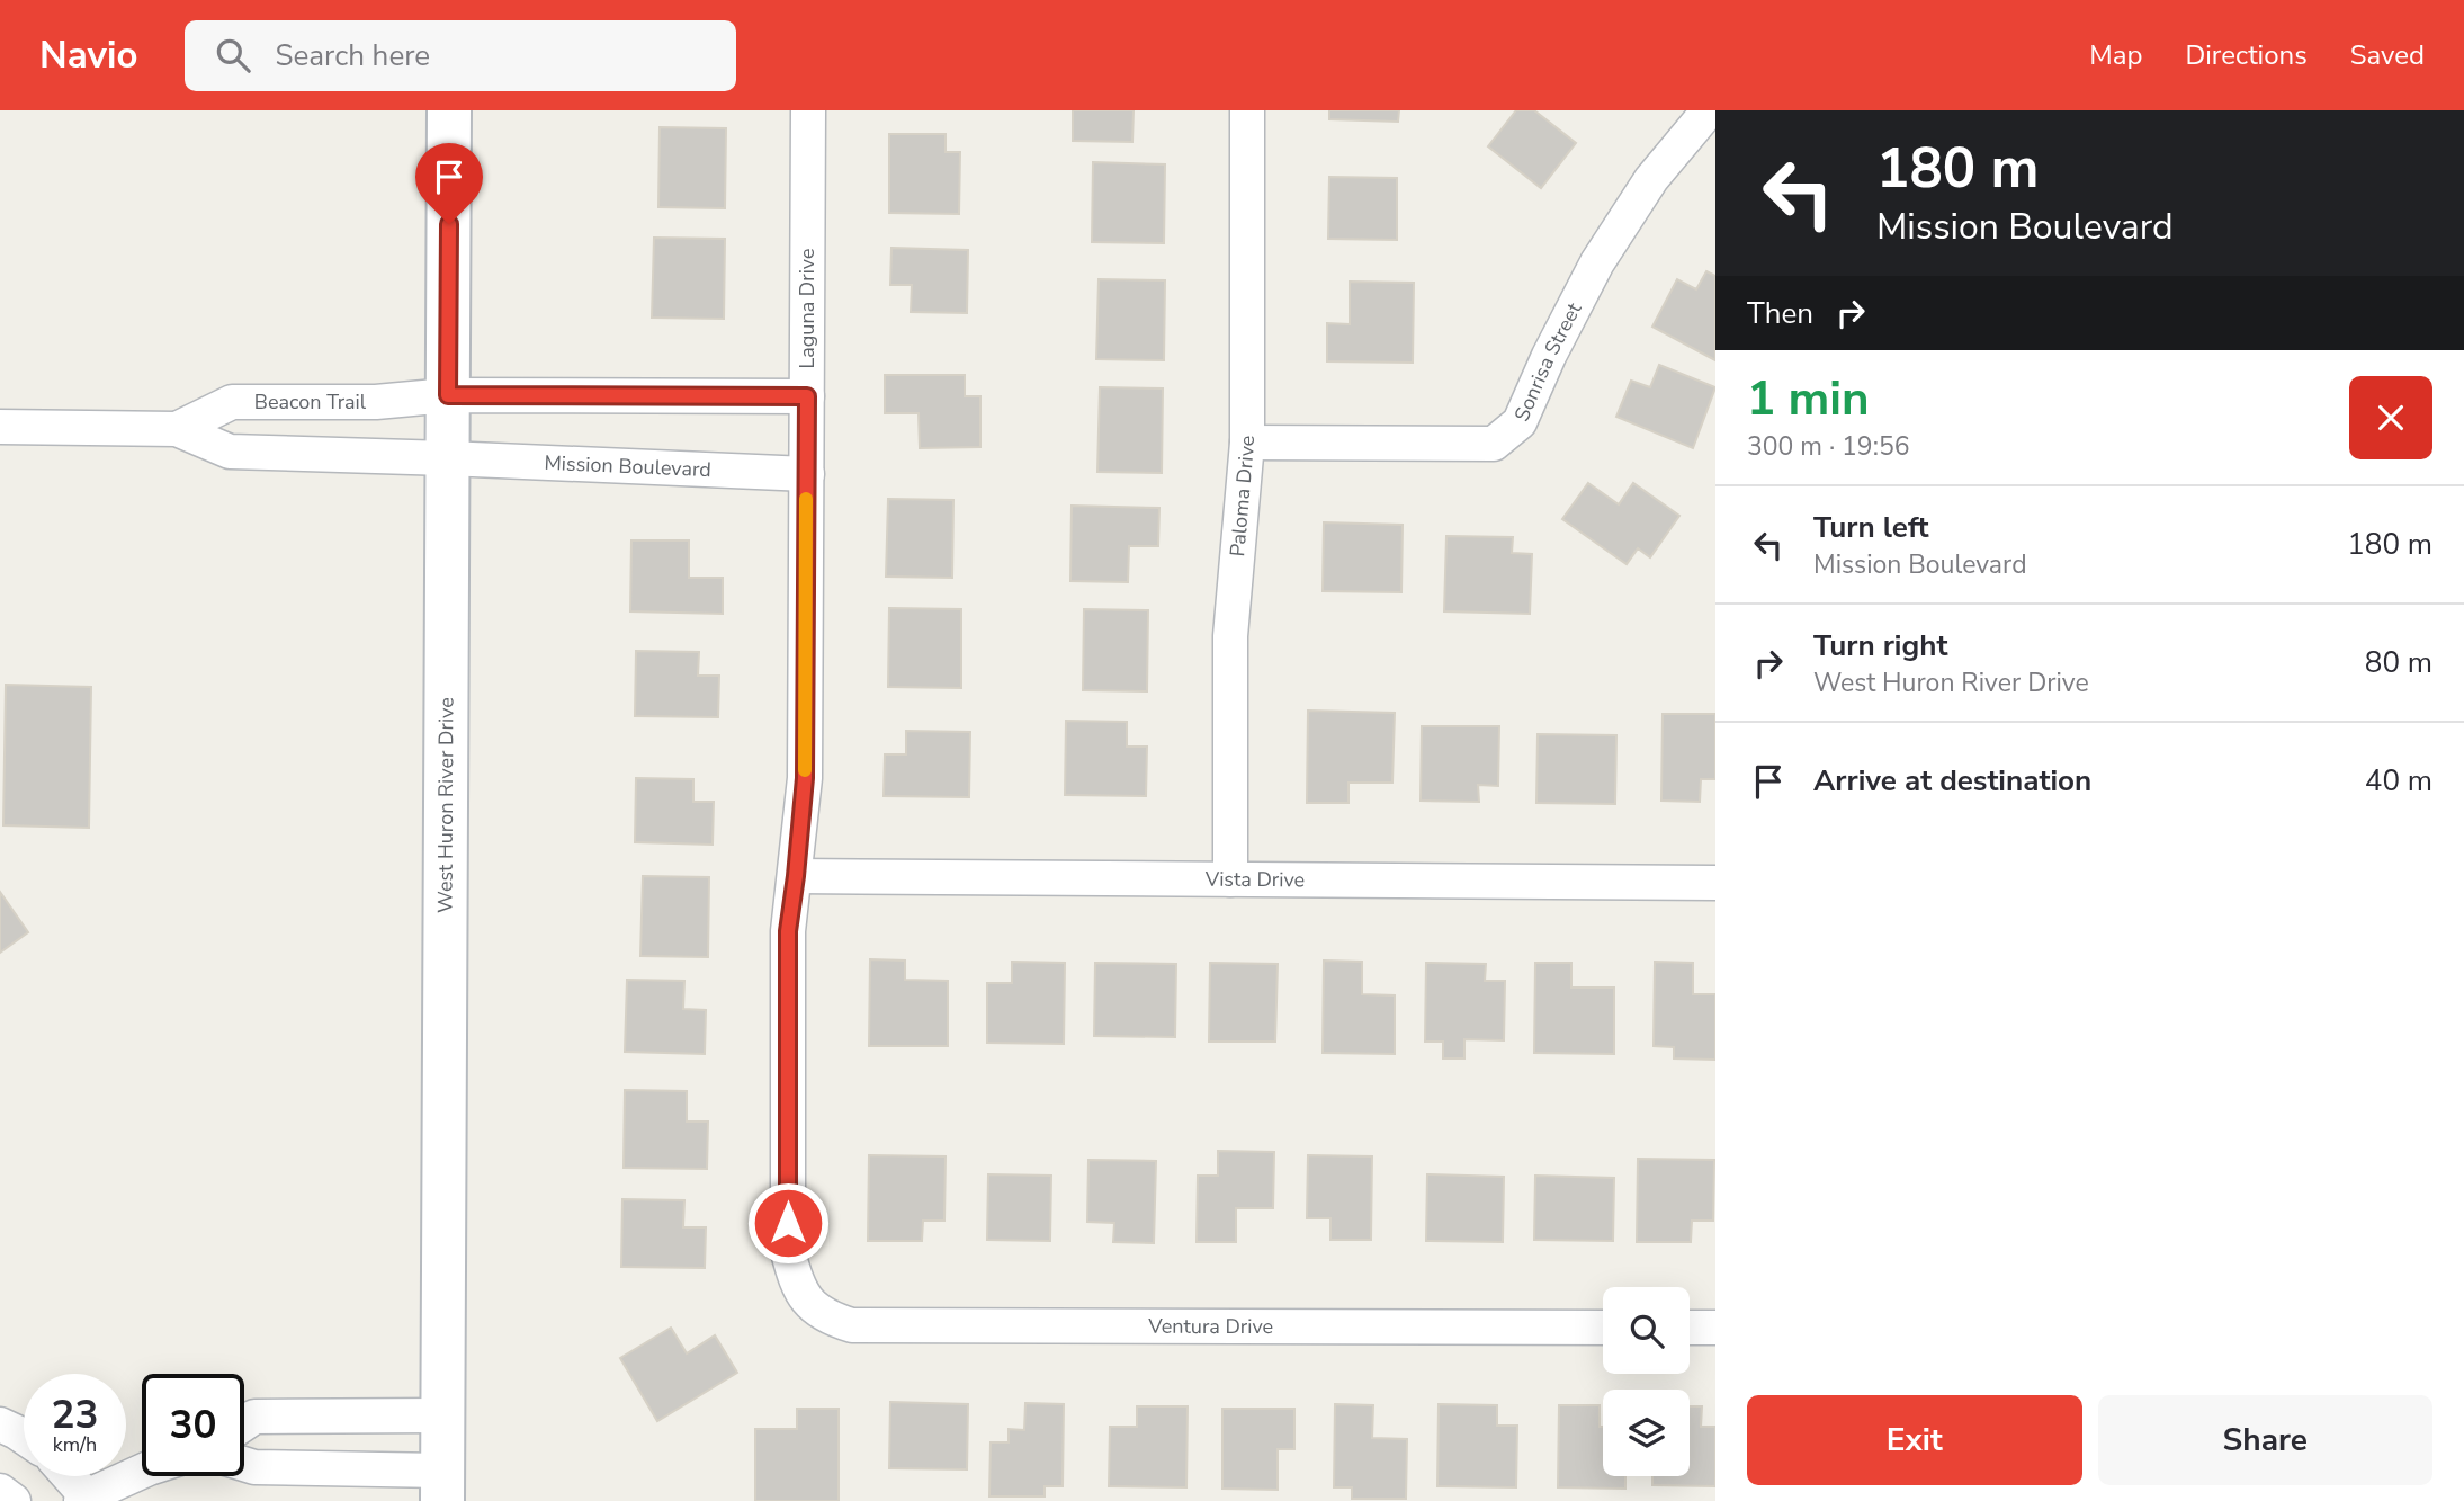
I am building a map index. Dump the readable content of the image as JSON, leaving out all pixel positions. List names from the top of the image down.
{
  "streets": {
    "main road": ["West Huron River Drive"],
    "street": [
      "Laguna Drive",
      "Sonrisa Street",
      "Beacon Trail",
      "Mission Boulevard",
      "Paloma Drive",
      "Vista Drive",
      "Ventura Drive"
    ]
  },
  "crossings": [
    ["Laguna Drive", "Mission Boulevard"],
    ["Laguna Drive", "Vista Drive"],
    ["Laguna Drive", "Ventura Drive"],
    ["Sonrisa Street", "Paloma Drive"],
    ["Beacon Trail", "Mission Boulevard"],
    ["Beacon Trail", "West Huron River Drive"],
    ["Mission Boulevard", "West Huron River Drive"],
    ["Paloma Drive", "Vista Drive"]
  ],
  "page": {
    "header": "Navio",
    "search": "Search here",
    "nav": ["Map", "Directions", "Saved"],
    "turn": ["180 m", "Mission Boulevard"],
    "then": "Then",
    "heading": ["1 min", "300 m · 19:56"],
    "list": [
      {
        "name": "Turn left",
        "note": "Mission Boulevard",
        "value": "180 m"
      },
      {
        "name": "Turn right",
        "note": "West Huron River Drive",
        "value": "80 m"
      },
      {
        "name": "Arrive at destination",
        "value": "40 m"
      }
    ],
    "speed": "23 km/h",
    "limit": "30",
    "buttons": ["Exit", "Share"]
  }
}
